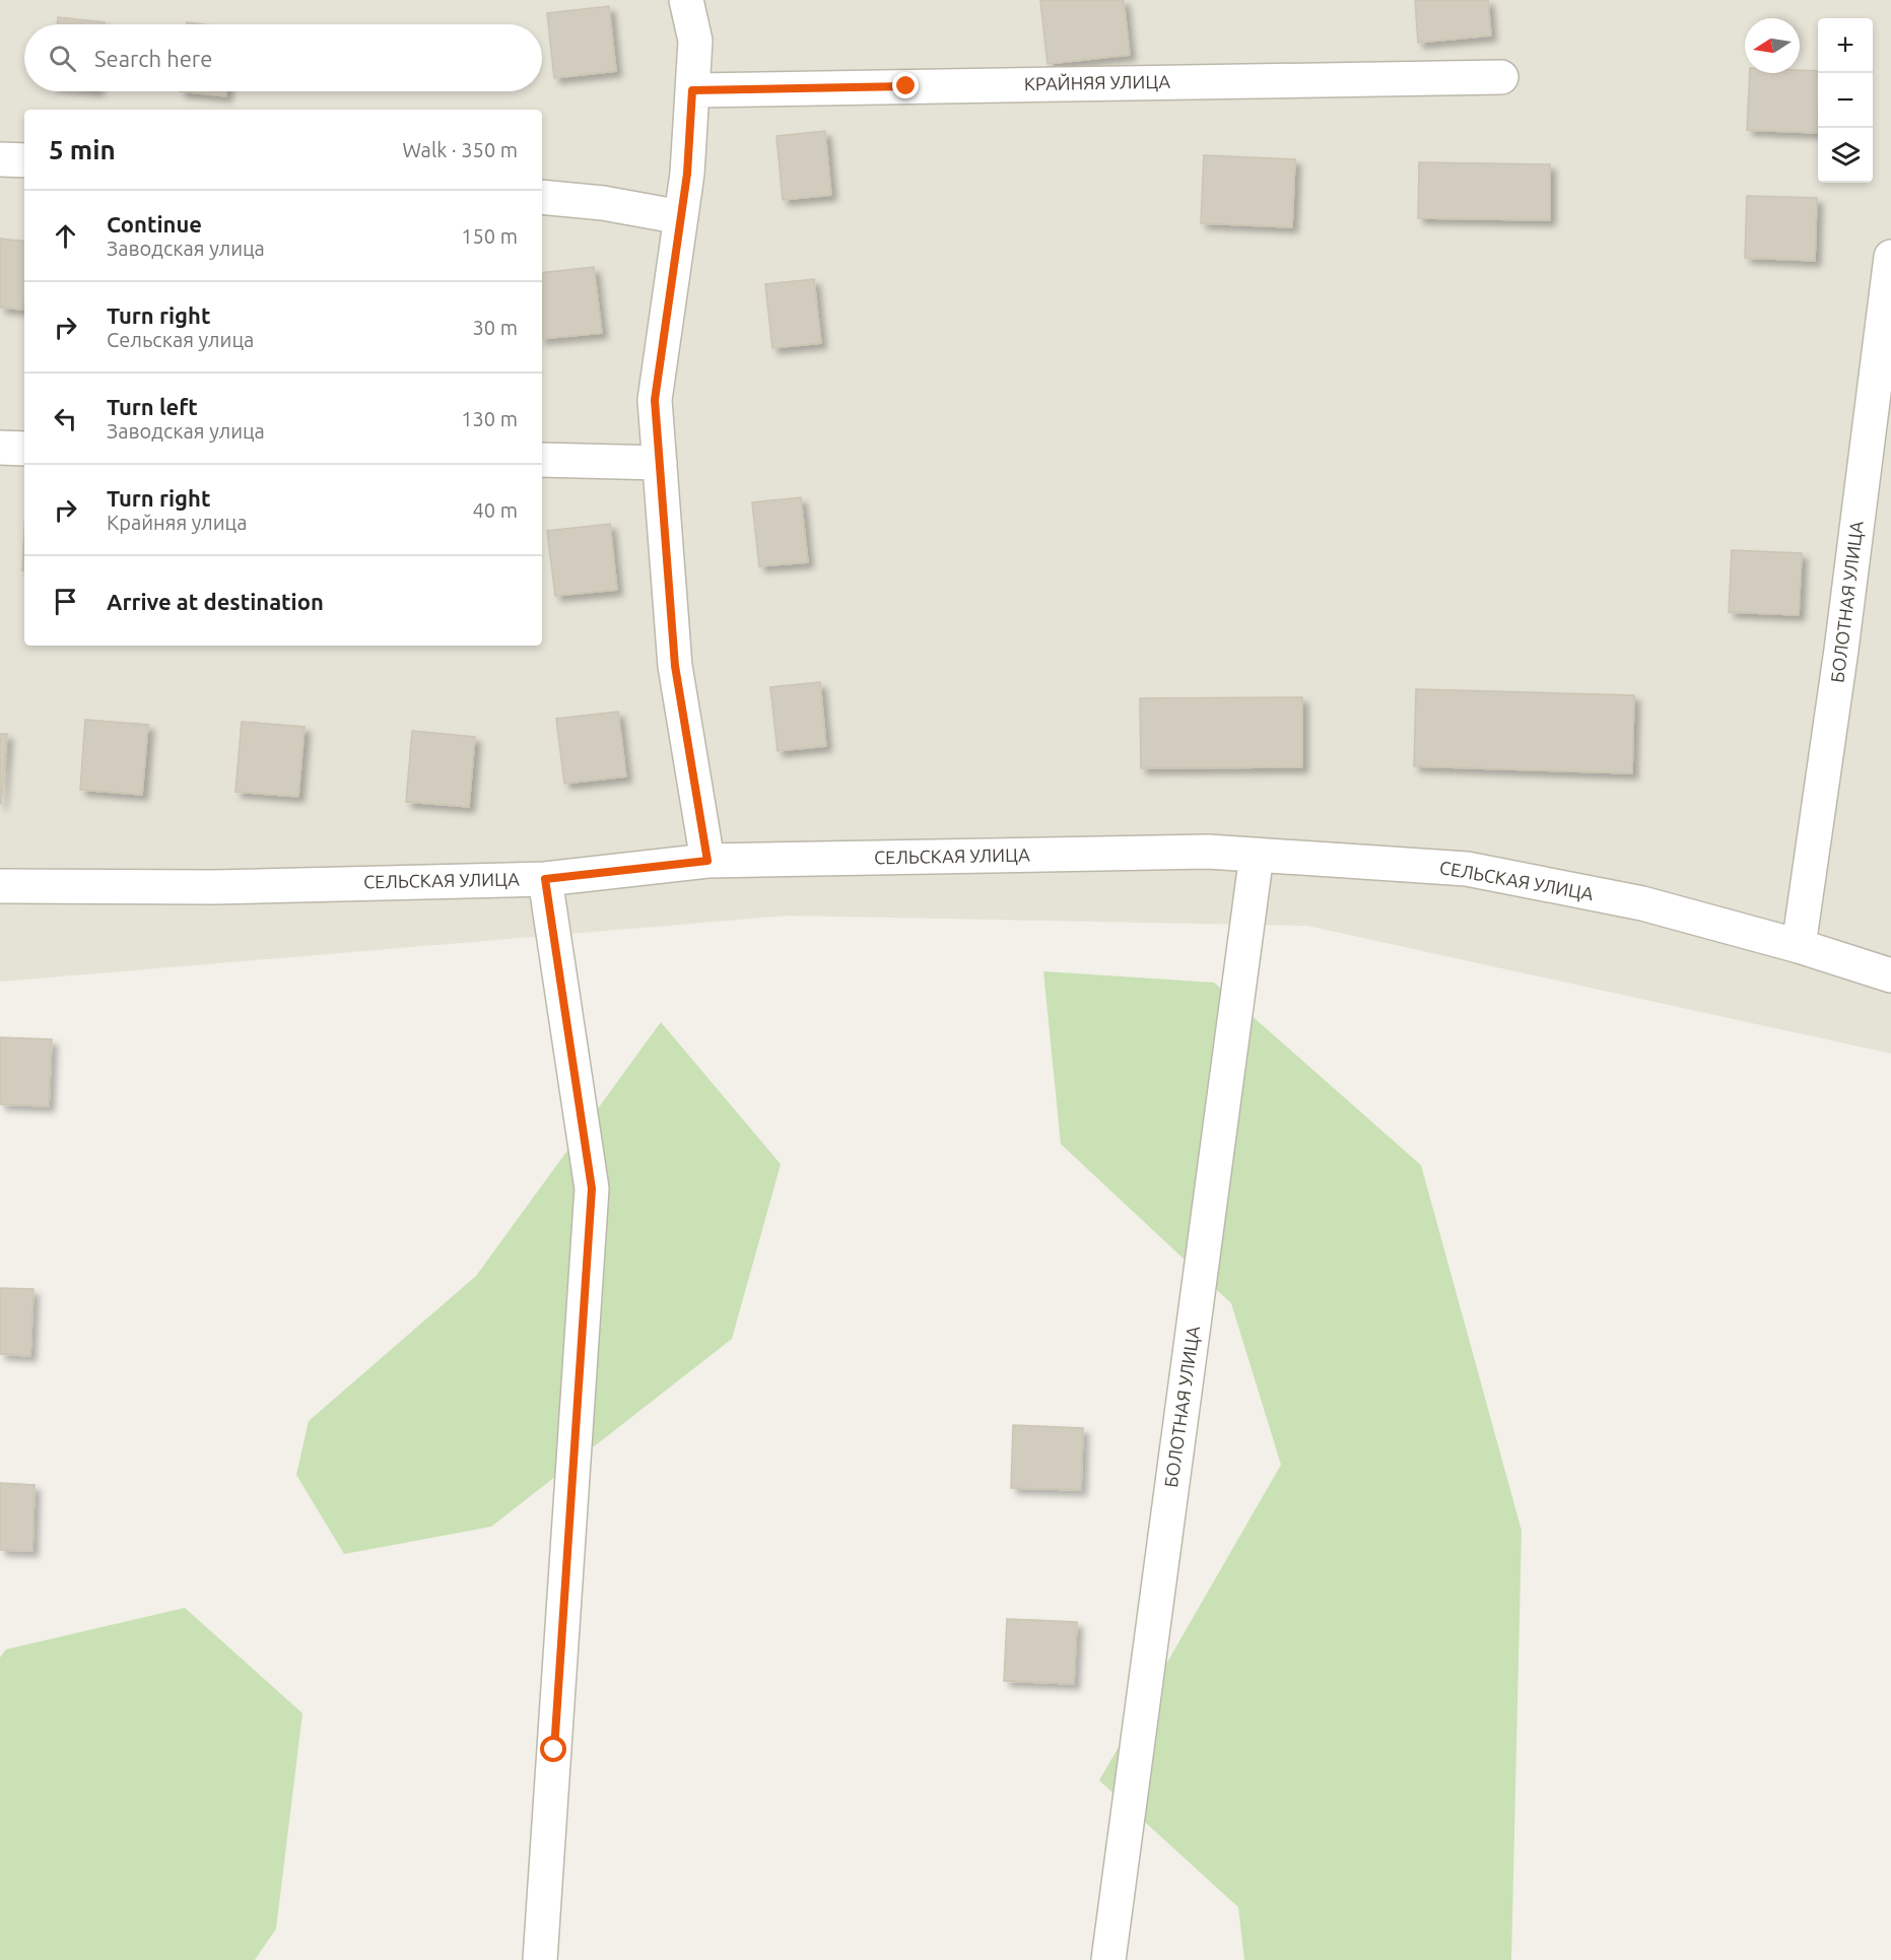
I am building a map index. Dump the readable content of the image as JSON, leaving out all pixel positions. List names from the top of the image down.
{
  "streets": {
    "street": ["КРАЙНЯЯ УЛИЦА", "БОЛОТНАЯ УЛИЦА", "СЕЛЬСКАЯ УЛИЦА"]
  },
  "crossings": [
    ["БОЛОТНАЯ УЛИЦА", "СЕЛЬСКАЯ УЛИЦА"]
  ],
  "north": "left",
  "page": {
    "map_buttons": ["+", "−"],
    "search": "Search here",
    "heading": ["5 min", "Walk · 350 m"],
    "list": [
      ["Continue", "Заводская улица", "150 m"],
      ["Turn right", "Сельская улица", "30 m"],
      ["Turn left", "Заводская улица", "130 m"],
      ["Turn right", "Крайняя улица", "40 m"],
      "Arrive at destination"
    ]
  }
}
